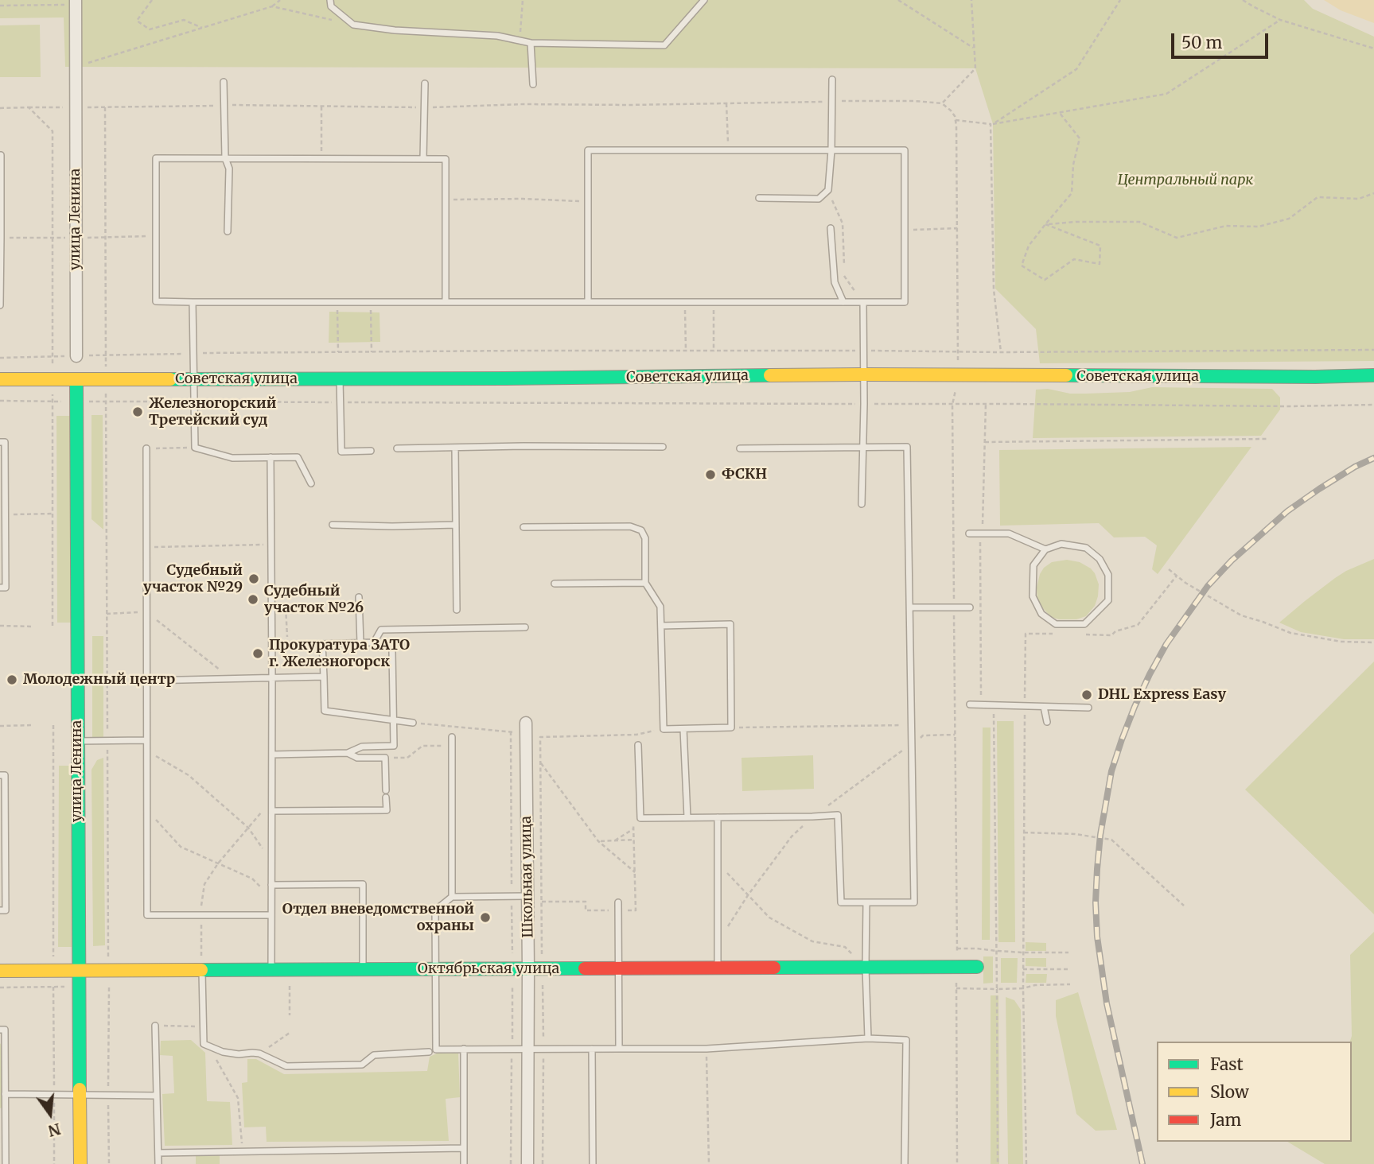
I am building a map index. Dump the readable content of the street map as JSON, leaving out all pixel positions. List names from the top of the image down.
{
  "streets": {
    "main road": ["улица Ленина", "Советская улица", "Октябрьская улица"],
    "street": ["Школьная улица"]
  },
  "crossings": [
    ["улица Ленина", "Советская улица"],
    ["улица Ленина", "Октябрьская улица"],
    ["Школьная улица", "Октябрьская улица"]
  ],
  "parks": ["Центральный парк"],
  "places": [
    "Железногорский Третейский суд",
    "ФСКН",
    "Судебный участок №29",
    "Судебный участок №26",
    "Прокуратура ЗАТО г. Железногорск",
    "Молодежный центр",
    "DHL Express Easy",
    "Отдел вневедомственной охраны"
  ],
  "legend": ["Fast", "Slow", "Jam"],
  "scale_bar": "50 m",
  "north": "bottom"
}
